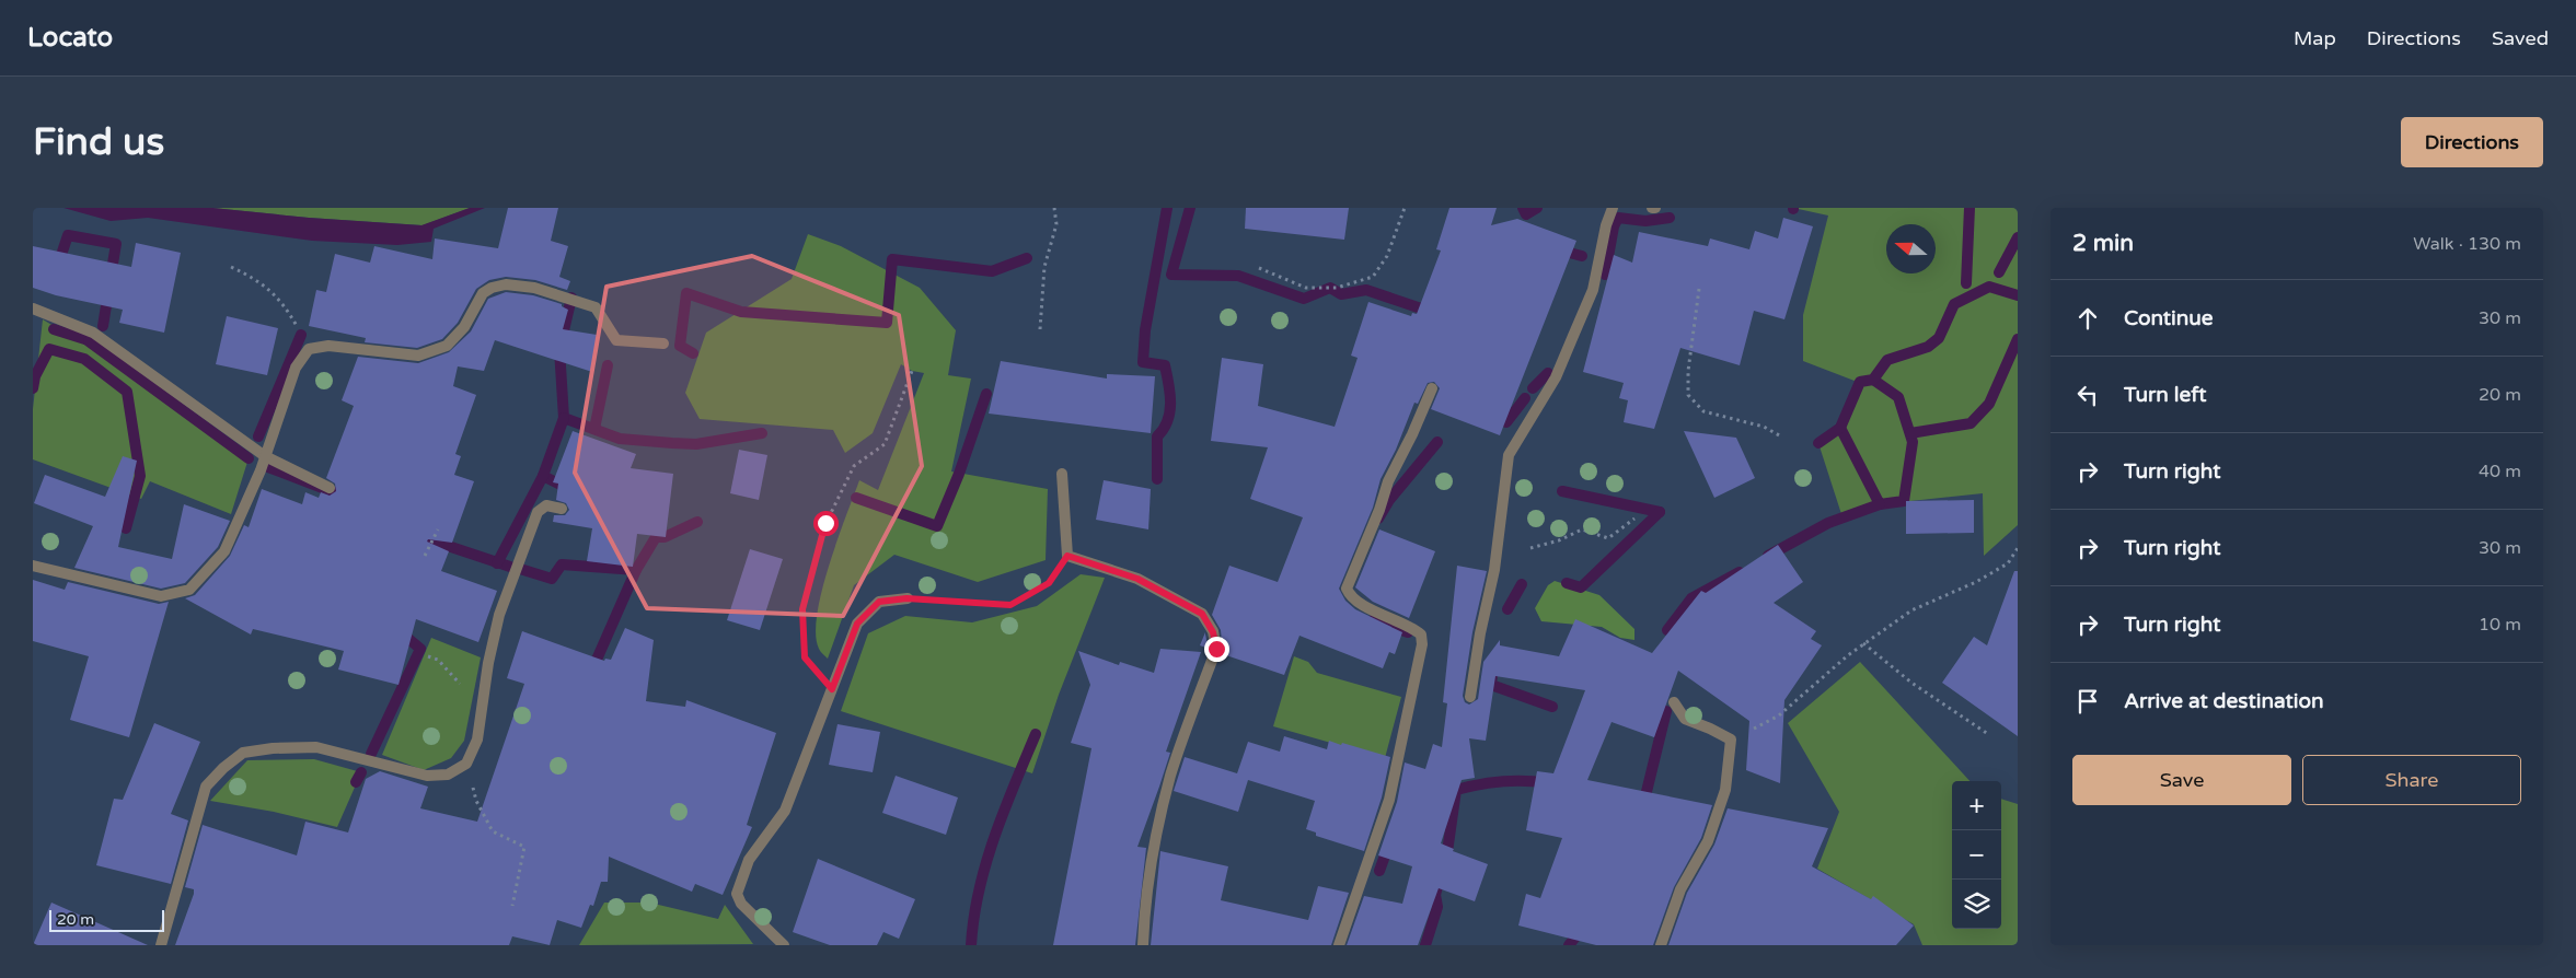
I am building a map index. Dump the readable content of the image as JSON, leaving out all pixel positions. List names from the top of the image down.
{
  "scale_bar": "20 m",
  "north": "left",
  "page": {
    "header": "Locato",
    "nav": ["Map", "Directions", "Saved"],
    "buttons": [
      "Directions",
      ["Save", "Share"]
    ],
    "title": "Find us",
    "heading": ["2 min", "Walk · 130 m"],
    "list": [
      ["Continue", "30 m"],
      ["Turn left", "20 m"],
      ["Turn right", "40 m"],
      ["Turn right", "30 m"],
      ["Turn right", "10 m"],
      "Arrive at destination"
    ],
    "map_buttons": ["+", "−"],
    "scale": "20 m"
  }
}
